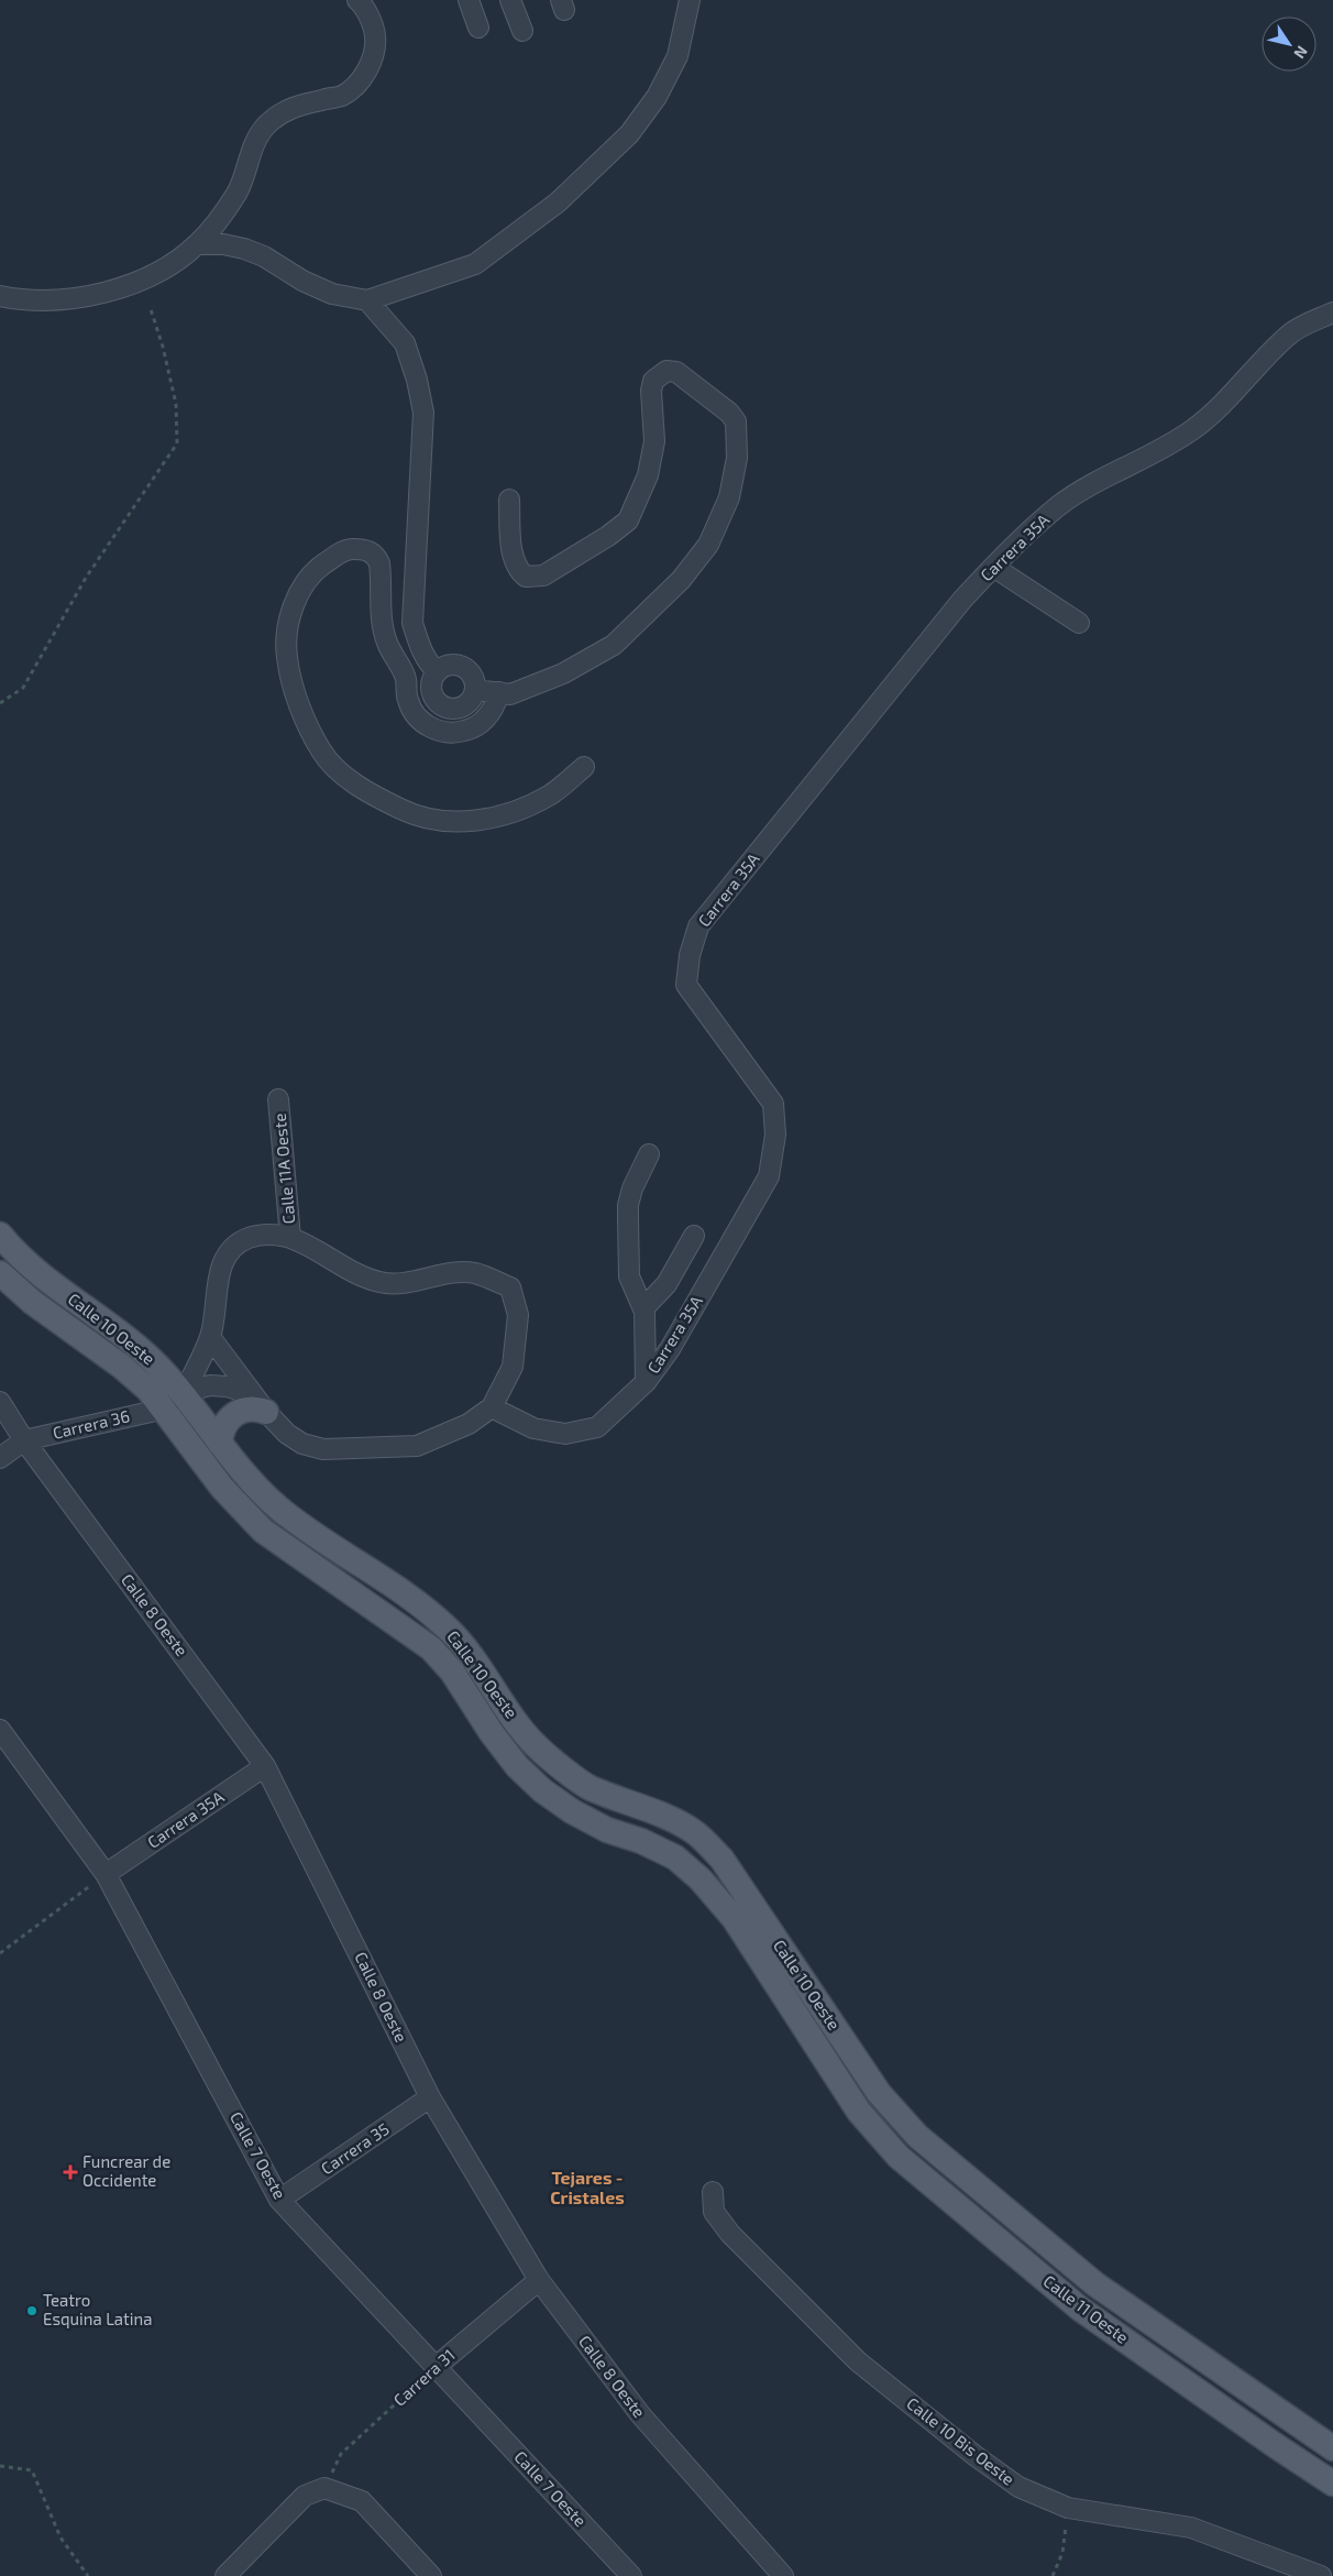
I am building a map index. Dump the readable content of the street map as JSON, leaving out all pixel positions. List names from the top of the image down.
{
  "streets": {
    "main road": ["Calle 10 Oeste", "Calle 11 Oeste"],
    "street": [
      "Carrera 35A",
      "Calle 11A Oeste",
      "Carrera 36",
      "Calle 8 Oeste",
      "Carrera 35",
      "Calle 7 Oeste",
      "Carrera 31",
      "Calle 10 Bis Oeste"
    ]
  },
  "crossings": [
    ["Carrera 35A", "Calle 8 Oeste"],
    ["Carrera 35A", "Calle 7 Oeste"],
    ["Calle 10 Oeste", "Carrera 36"],
    ["Calle 10 Oeste", "Calle 11 Oeste"],
    ["Carrera 36", "Calle 8 Oeste"],
    ["Calle 8 Oeste", "Carrera 35"],
    ["Calle 8 Oeste", "Carrera 31"],
    ["Carrera 35", "Calle 7 Oeste"],
    ["Calle 7 Oeste", "Carrera 31"]
  ],
  "districts": ["Tejares - Cristales"],
  "places": {
    "health": ["Funcrear de Occidente"],
    "other": ["Teatro Esquina Latina"]
  },
  "north": "bottom right"
}
